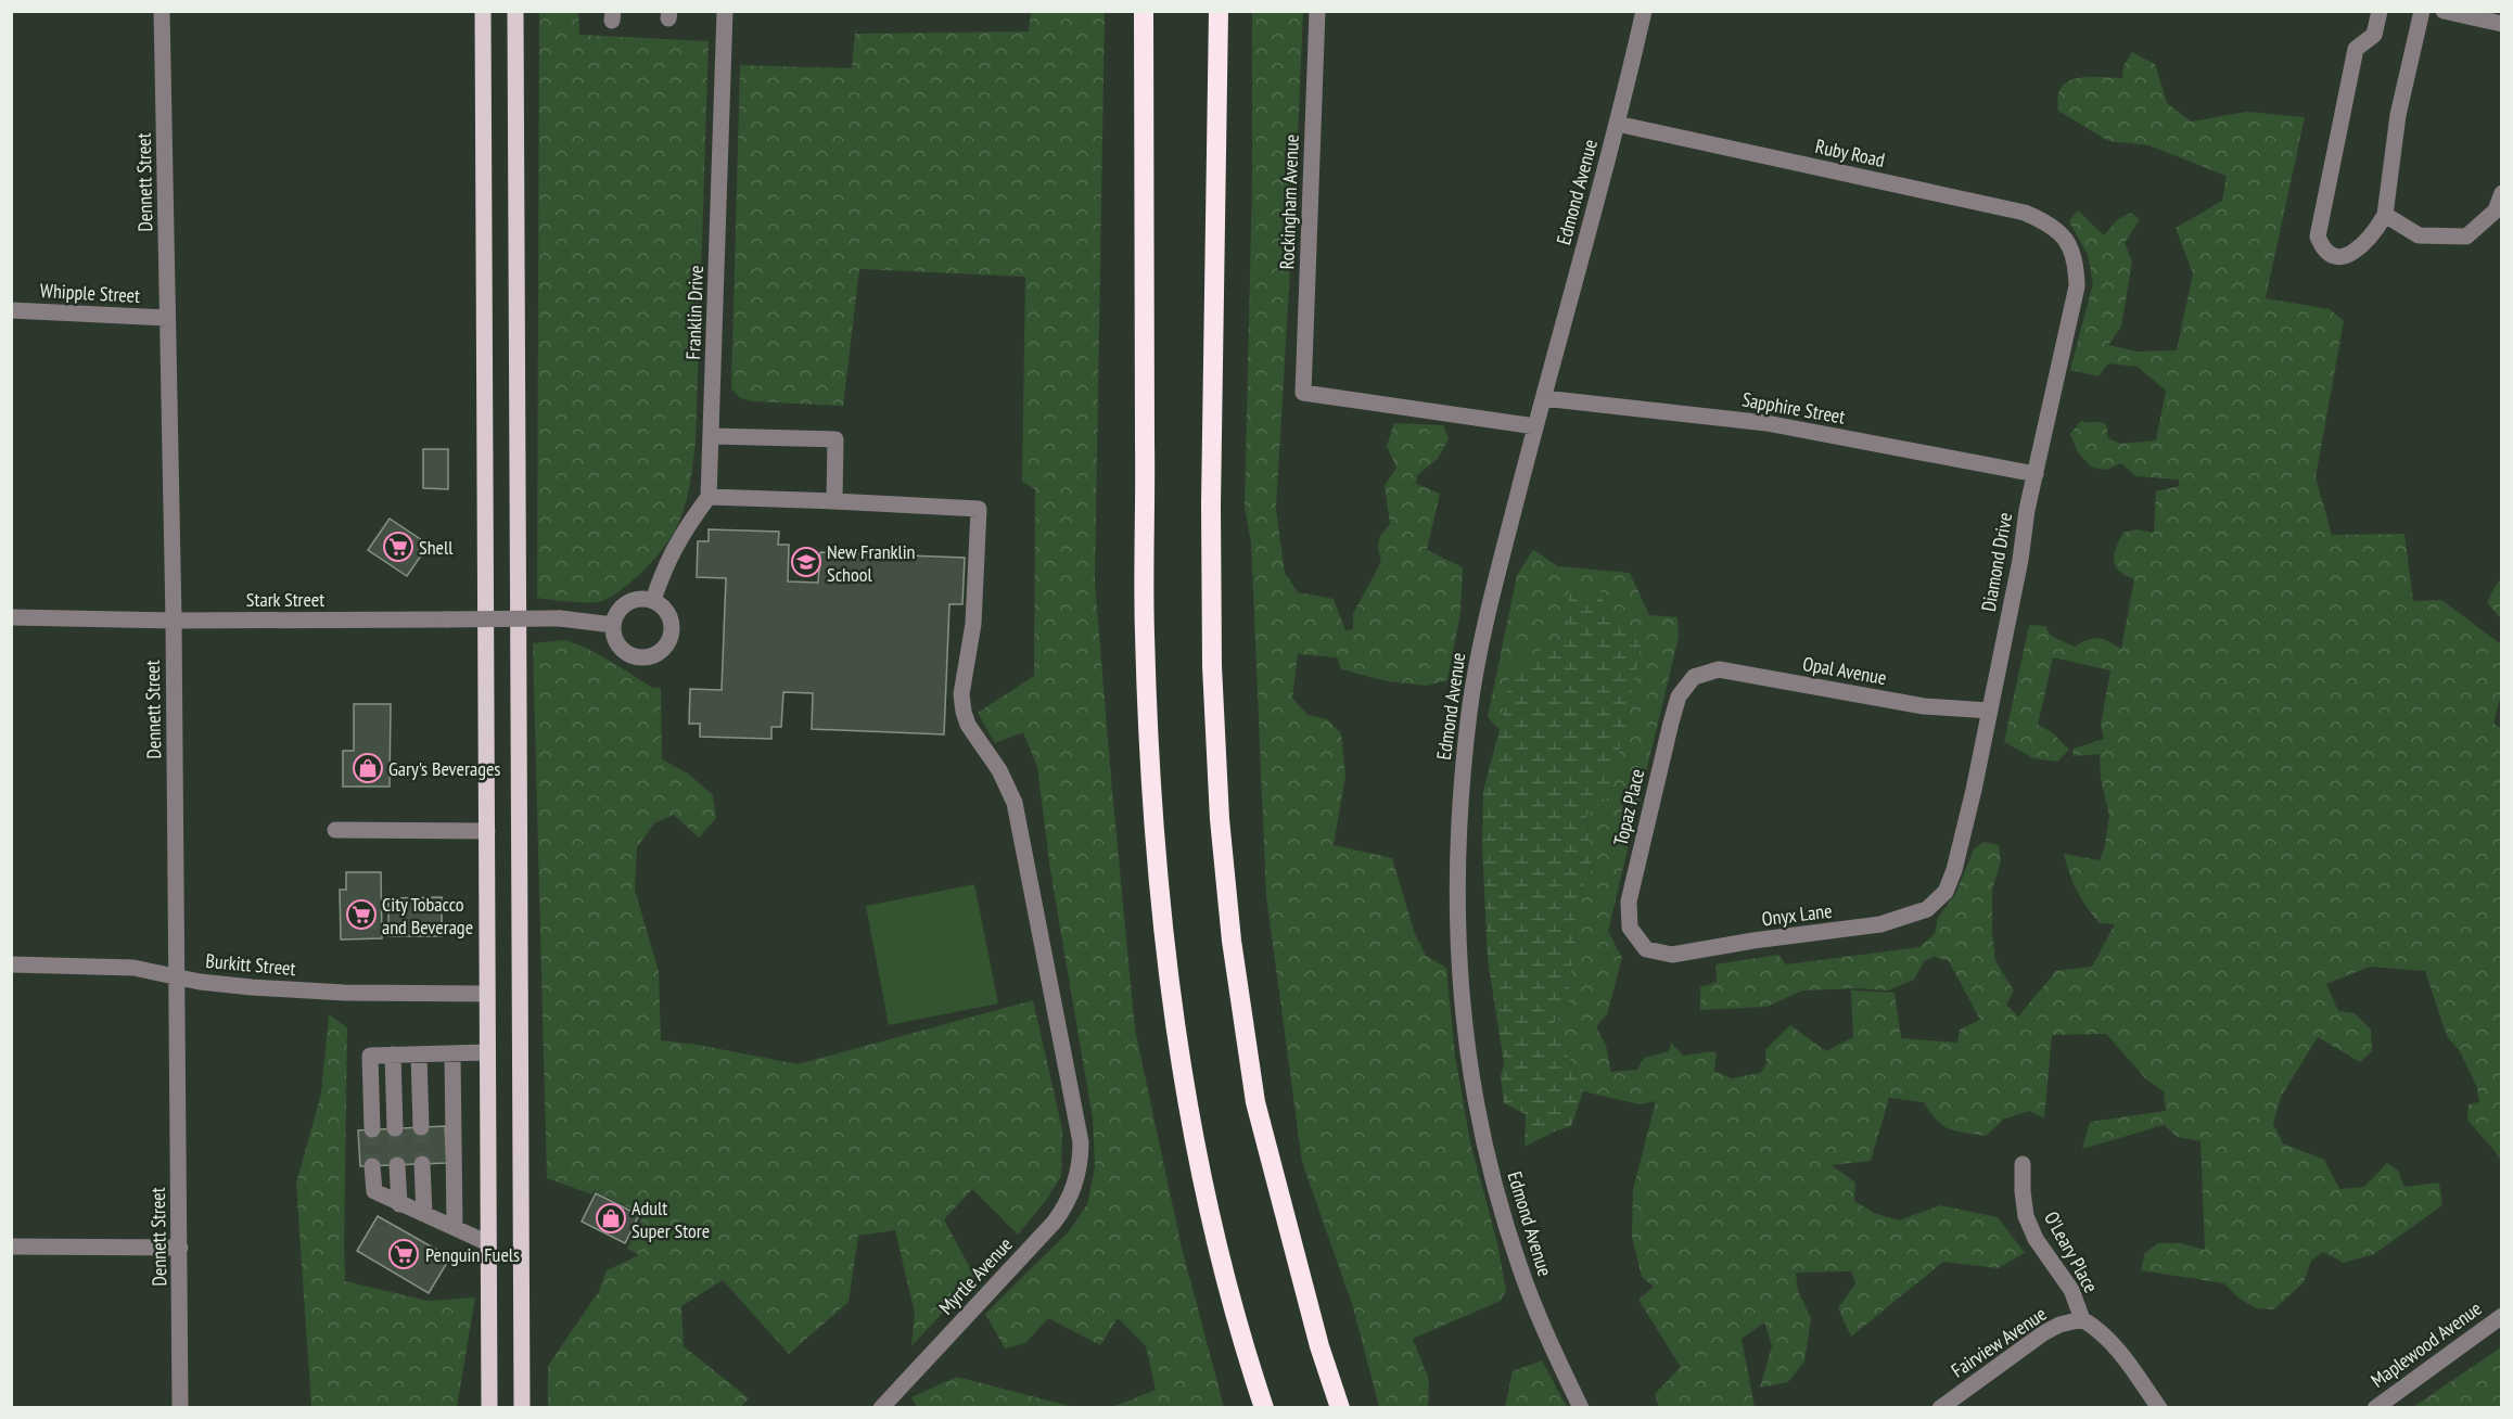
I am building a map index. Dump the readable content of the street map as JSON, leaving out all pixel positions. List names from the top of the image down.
{
  "streets": {
    "street": [
      "Ruby Road",
      "Dennett Street",
      "Edmond Avenue",
      "Rockingham Avenue",
      "Whipple Street",
      "Franklin Drive",
      "Sapphire Street",
      "Diamond Drive",
      "Stark Street",
      "Opal Avenue",
      "Topaz Place",
      "Onyx Lane",
      "Burkitt Street",
      "O'Leary Place",
      "Myrtle Avenue",
      "Fairview Avenue",
      "Maplewood Avenue"
    ]
  },
  "crossings": [
    ["Ruby Road", "Edmond Avenue"],
    ["Ruby Road", "Diamond Drive"],
    ["Dennett Street", "Whipple Street"],
    ["Dennett Street", "Stark Street"],
    ["Dennett Street", "Burkitt Street"],
    ["Edmond Avenue", "Rockingham Avenue"],
    ["Edmond Avenue", "Sapphire Street"],
    ["Sapphire Street", "Diamond Drive"],
    ["Diamond Drive", "Opal Avenue"],
    ["Diamond Drive", "Onyx Lane"],
    ["Opal Avenue", "Topaz Place"],
    ["Topaz Place", "Onyx Lane"],
    ["O'Leary Place", "Fairview Avenue"]
  ],
  "places": {
    "supermarket": ["Shell", "City Tobacco and Beverage", "Penguin Fuels"],
    "school or university": ["New Franklin School"],
    "shop": ["Gary's Beverages", "Adult Super Store"]
  }
}
